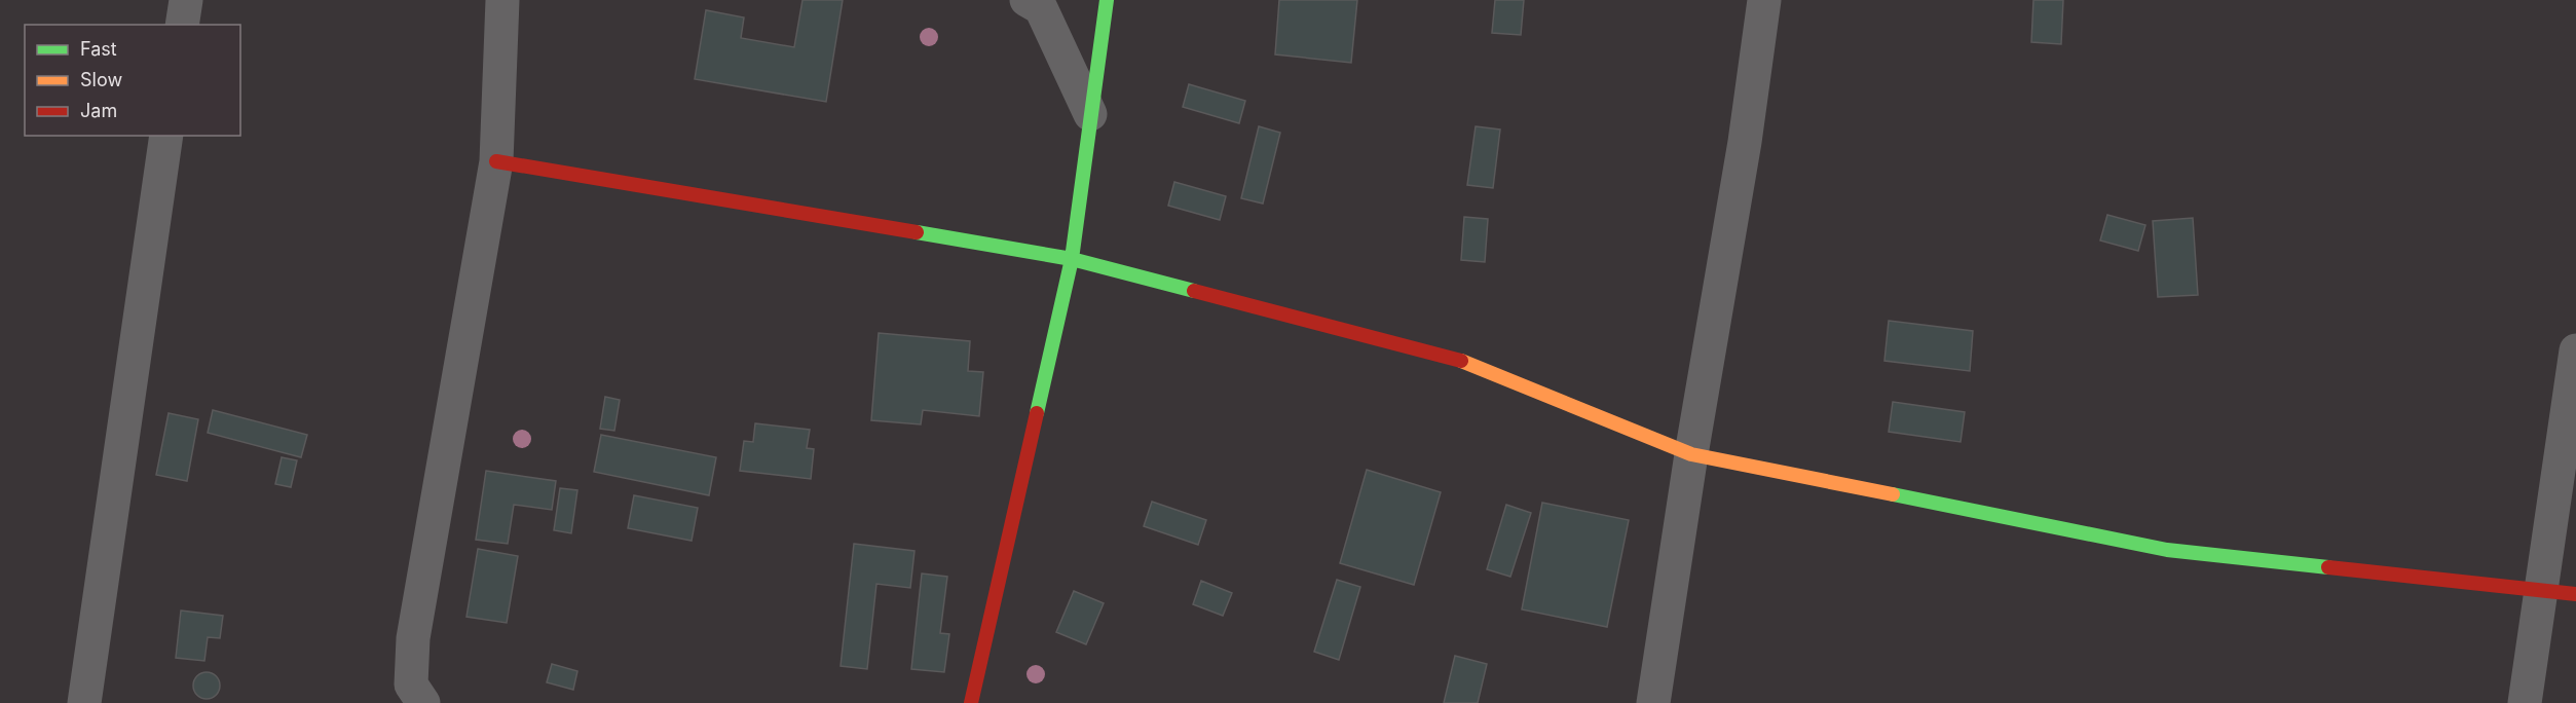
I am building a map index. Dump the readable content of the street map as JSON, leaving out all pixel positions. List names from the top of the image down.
{
  "legend": ["Fast", "Slow", "Jam"]
}
